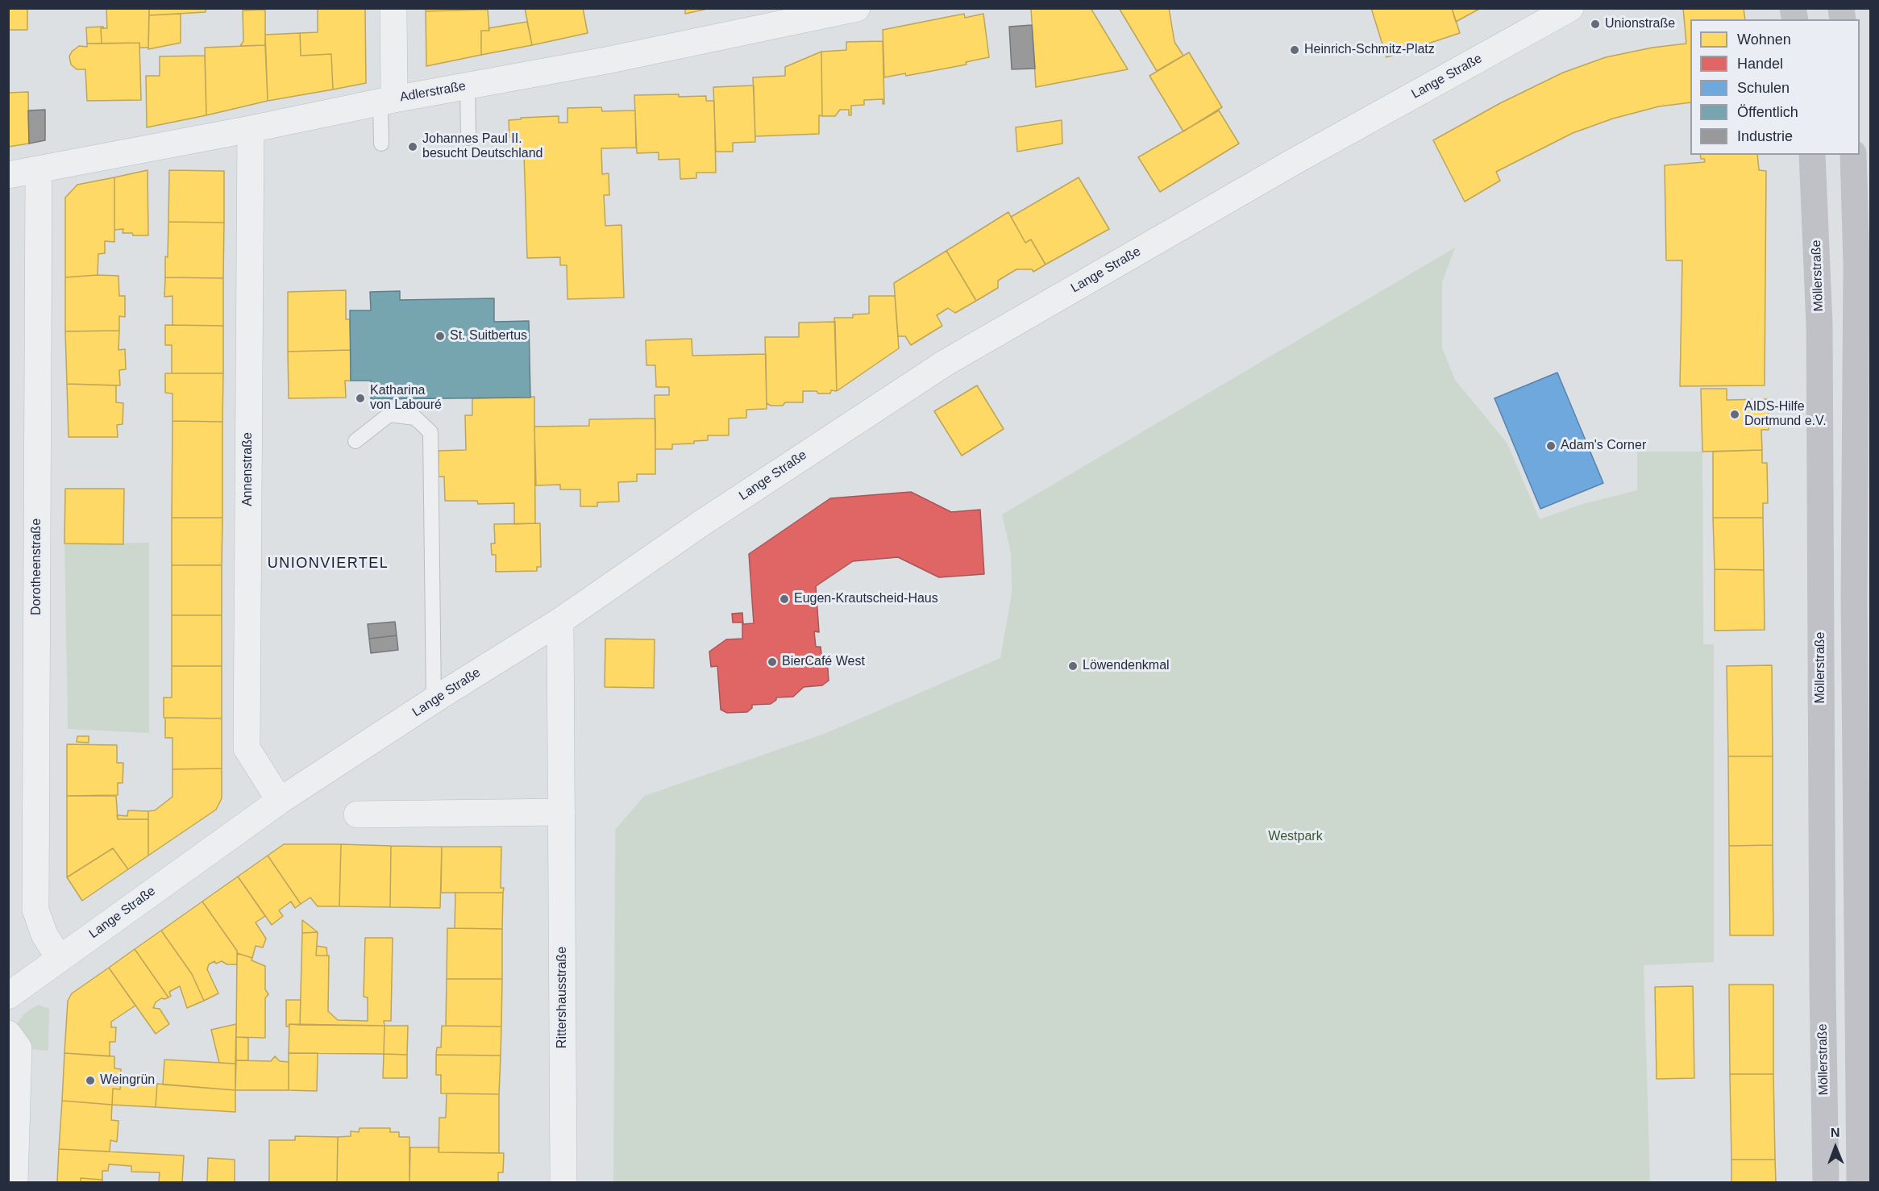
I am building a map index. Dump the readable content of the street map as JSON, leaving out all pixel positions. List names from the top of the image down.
{
  "streets": {
    "main road": ["Möllerstraße"],
    "street": [
      "Lange Straße",
      "Adlerstraße",
      "Annenstraße",
      "Dorotheenstraße",
      "Rittershausstraße"
    ]
  },
  "crossings": [
    ["Lange Straße", "Annenstraße"],
    ["Lange Straße", "Dorotheenstraße"],
    ["Lange Straße", "Rittershausstraße"],
    ["Adlerstraße", "Annenstraße"],
    ["Adlerstraße", "Dorotheenstraße"]
  ],
  "districts": ["UNIONVIERTEL"],
  "parks": ["Westpark"],
  "places": [
    "Unionstraße",
    "Heinrich-Schmitz-Platz",
    "Johannes Paul II. besucht Deutschland",
    "St. Suitbertus",
    "Katharina von Labouré",
    "AIDS-Hilfe Dortmund e.V.",
    "Adam's Corner",
    "Eugen-Krautscheid-Haus",
    "BierCafé West",
    "Löwendenkmal",
    "Weingrün"
  ],
  "legend": [
    "Wohnen",
    "Handel",
    "Schulen",
    "Öffentlich",
    "Industrie"
  ],
  "north": "top"
}
